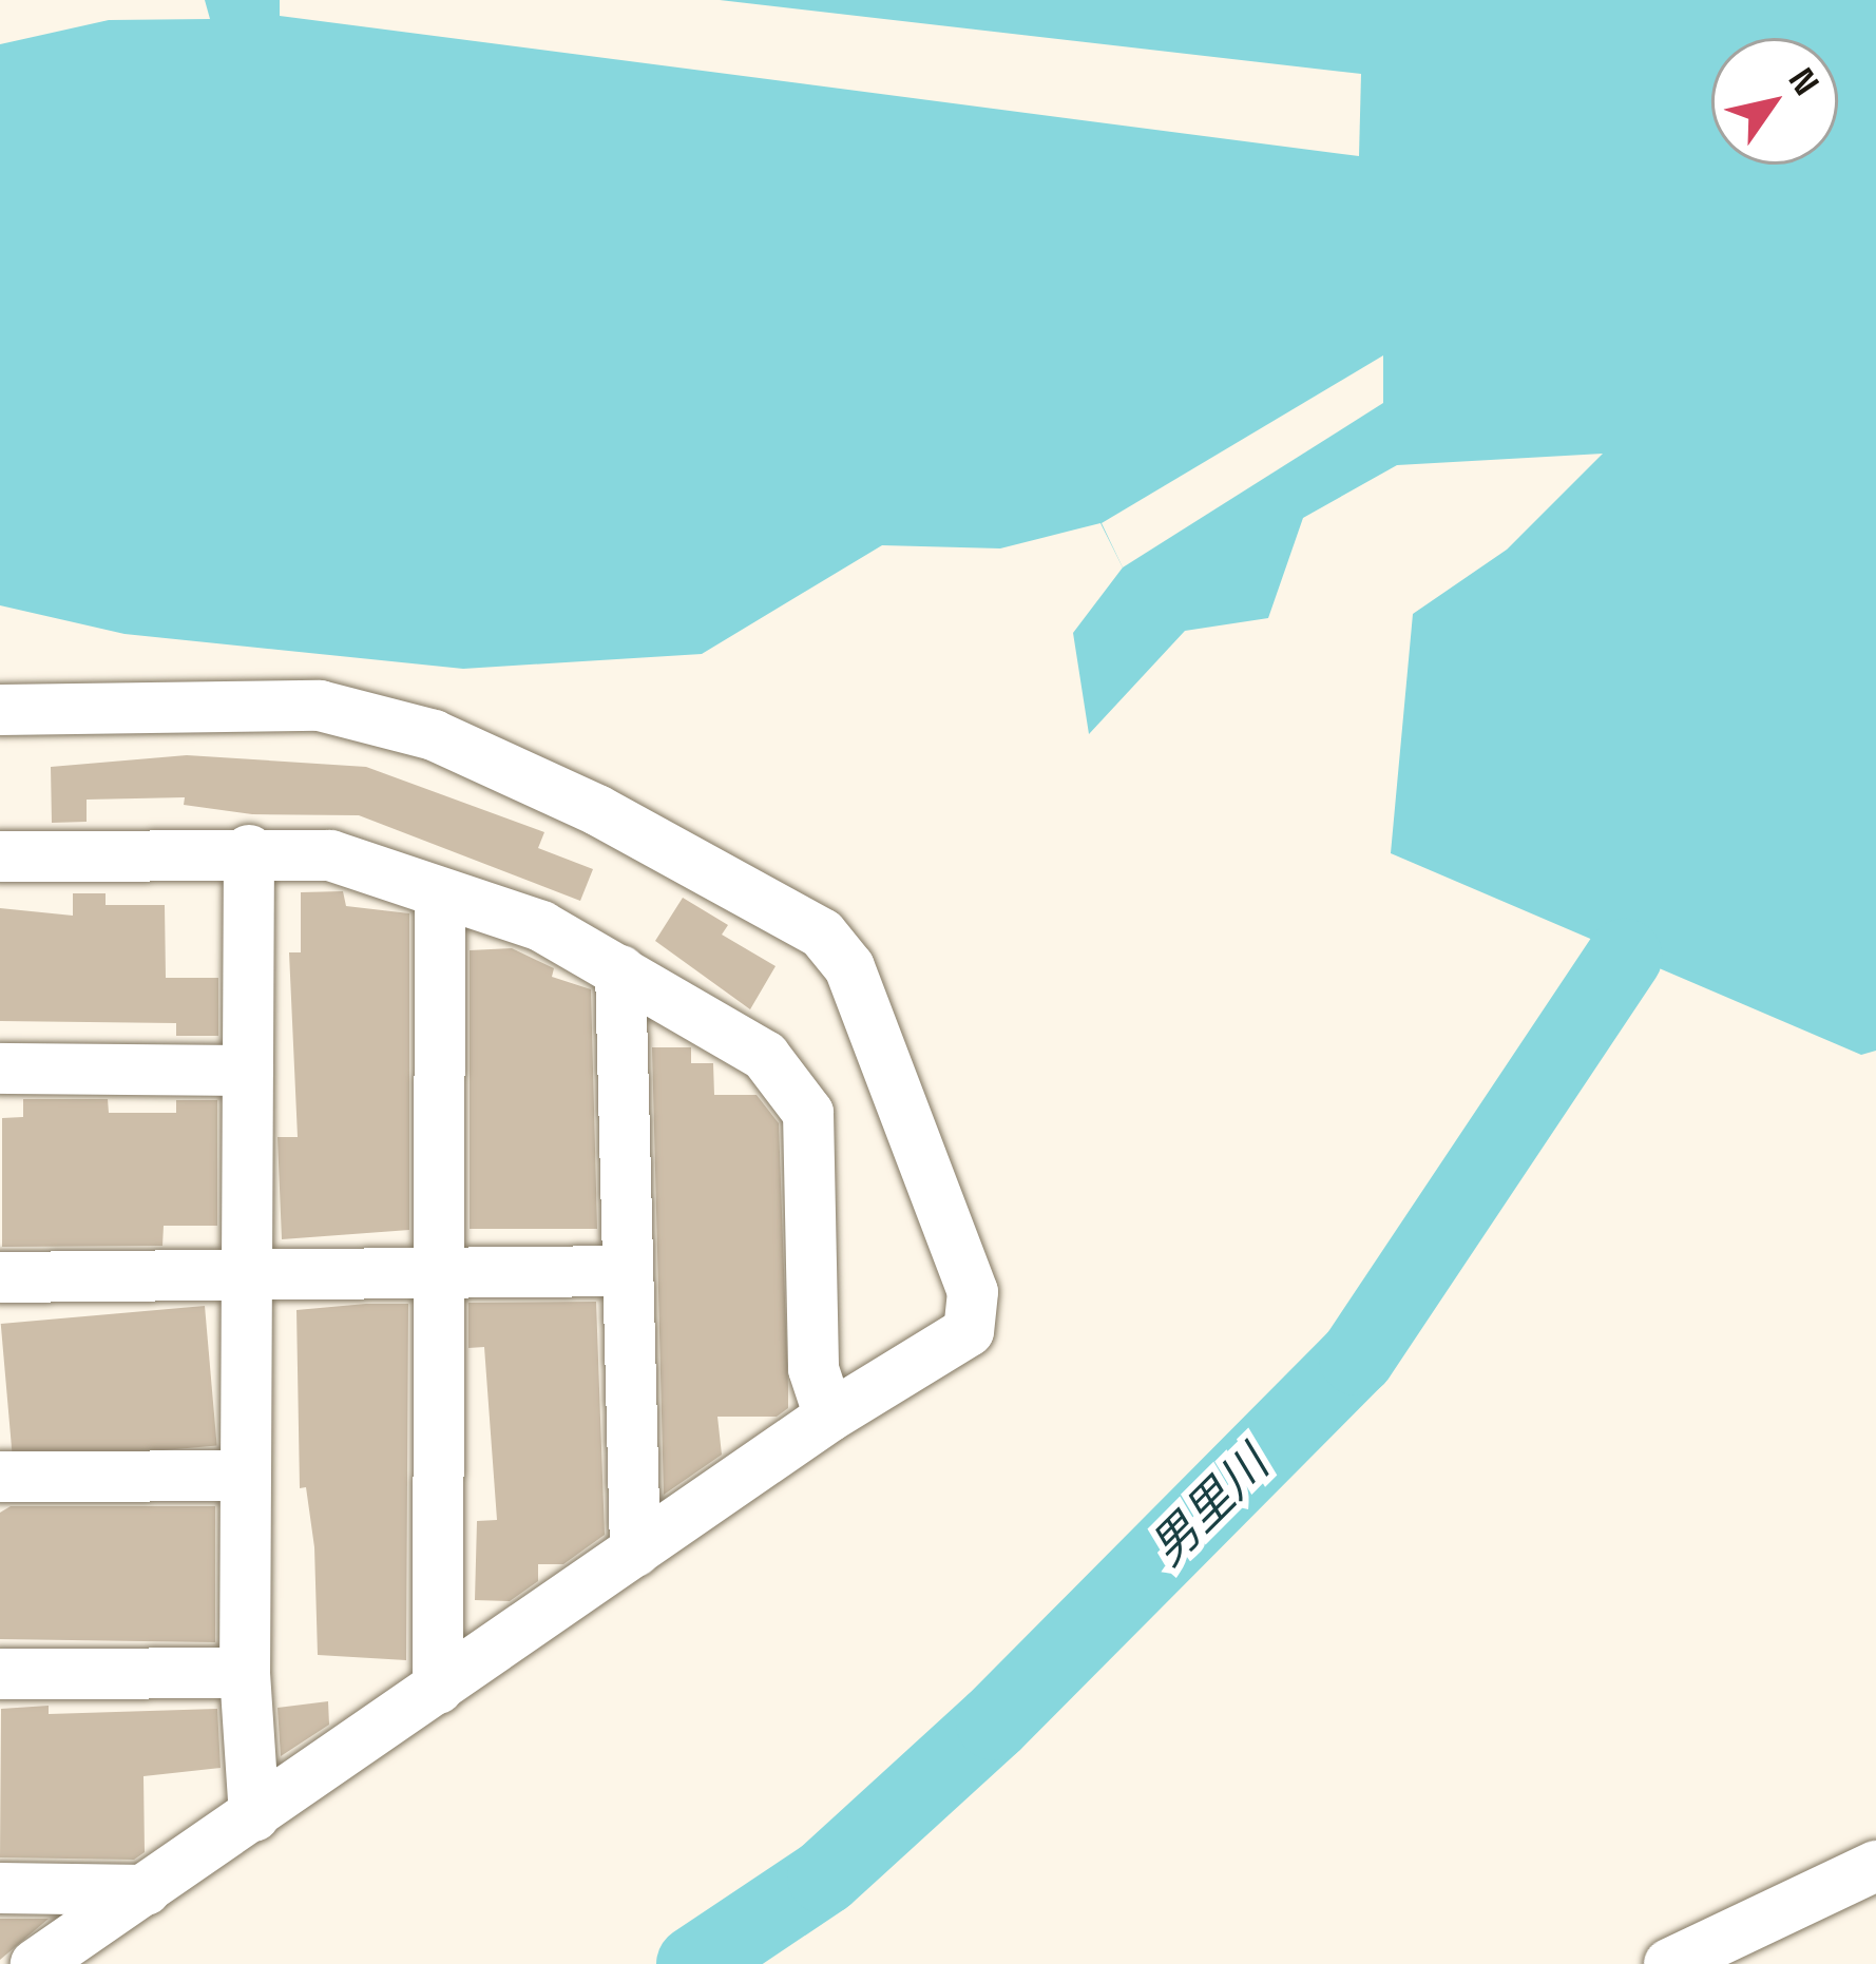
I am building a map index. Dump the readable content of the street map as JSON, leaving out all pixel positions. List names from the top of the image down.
{
  "water": ["男里川"],
  "north": "top right"
}
